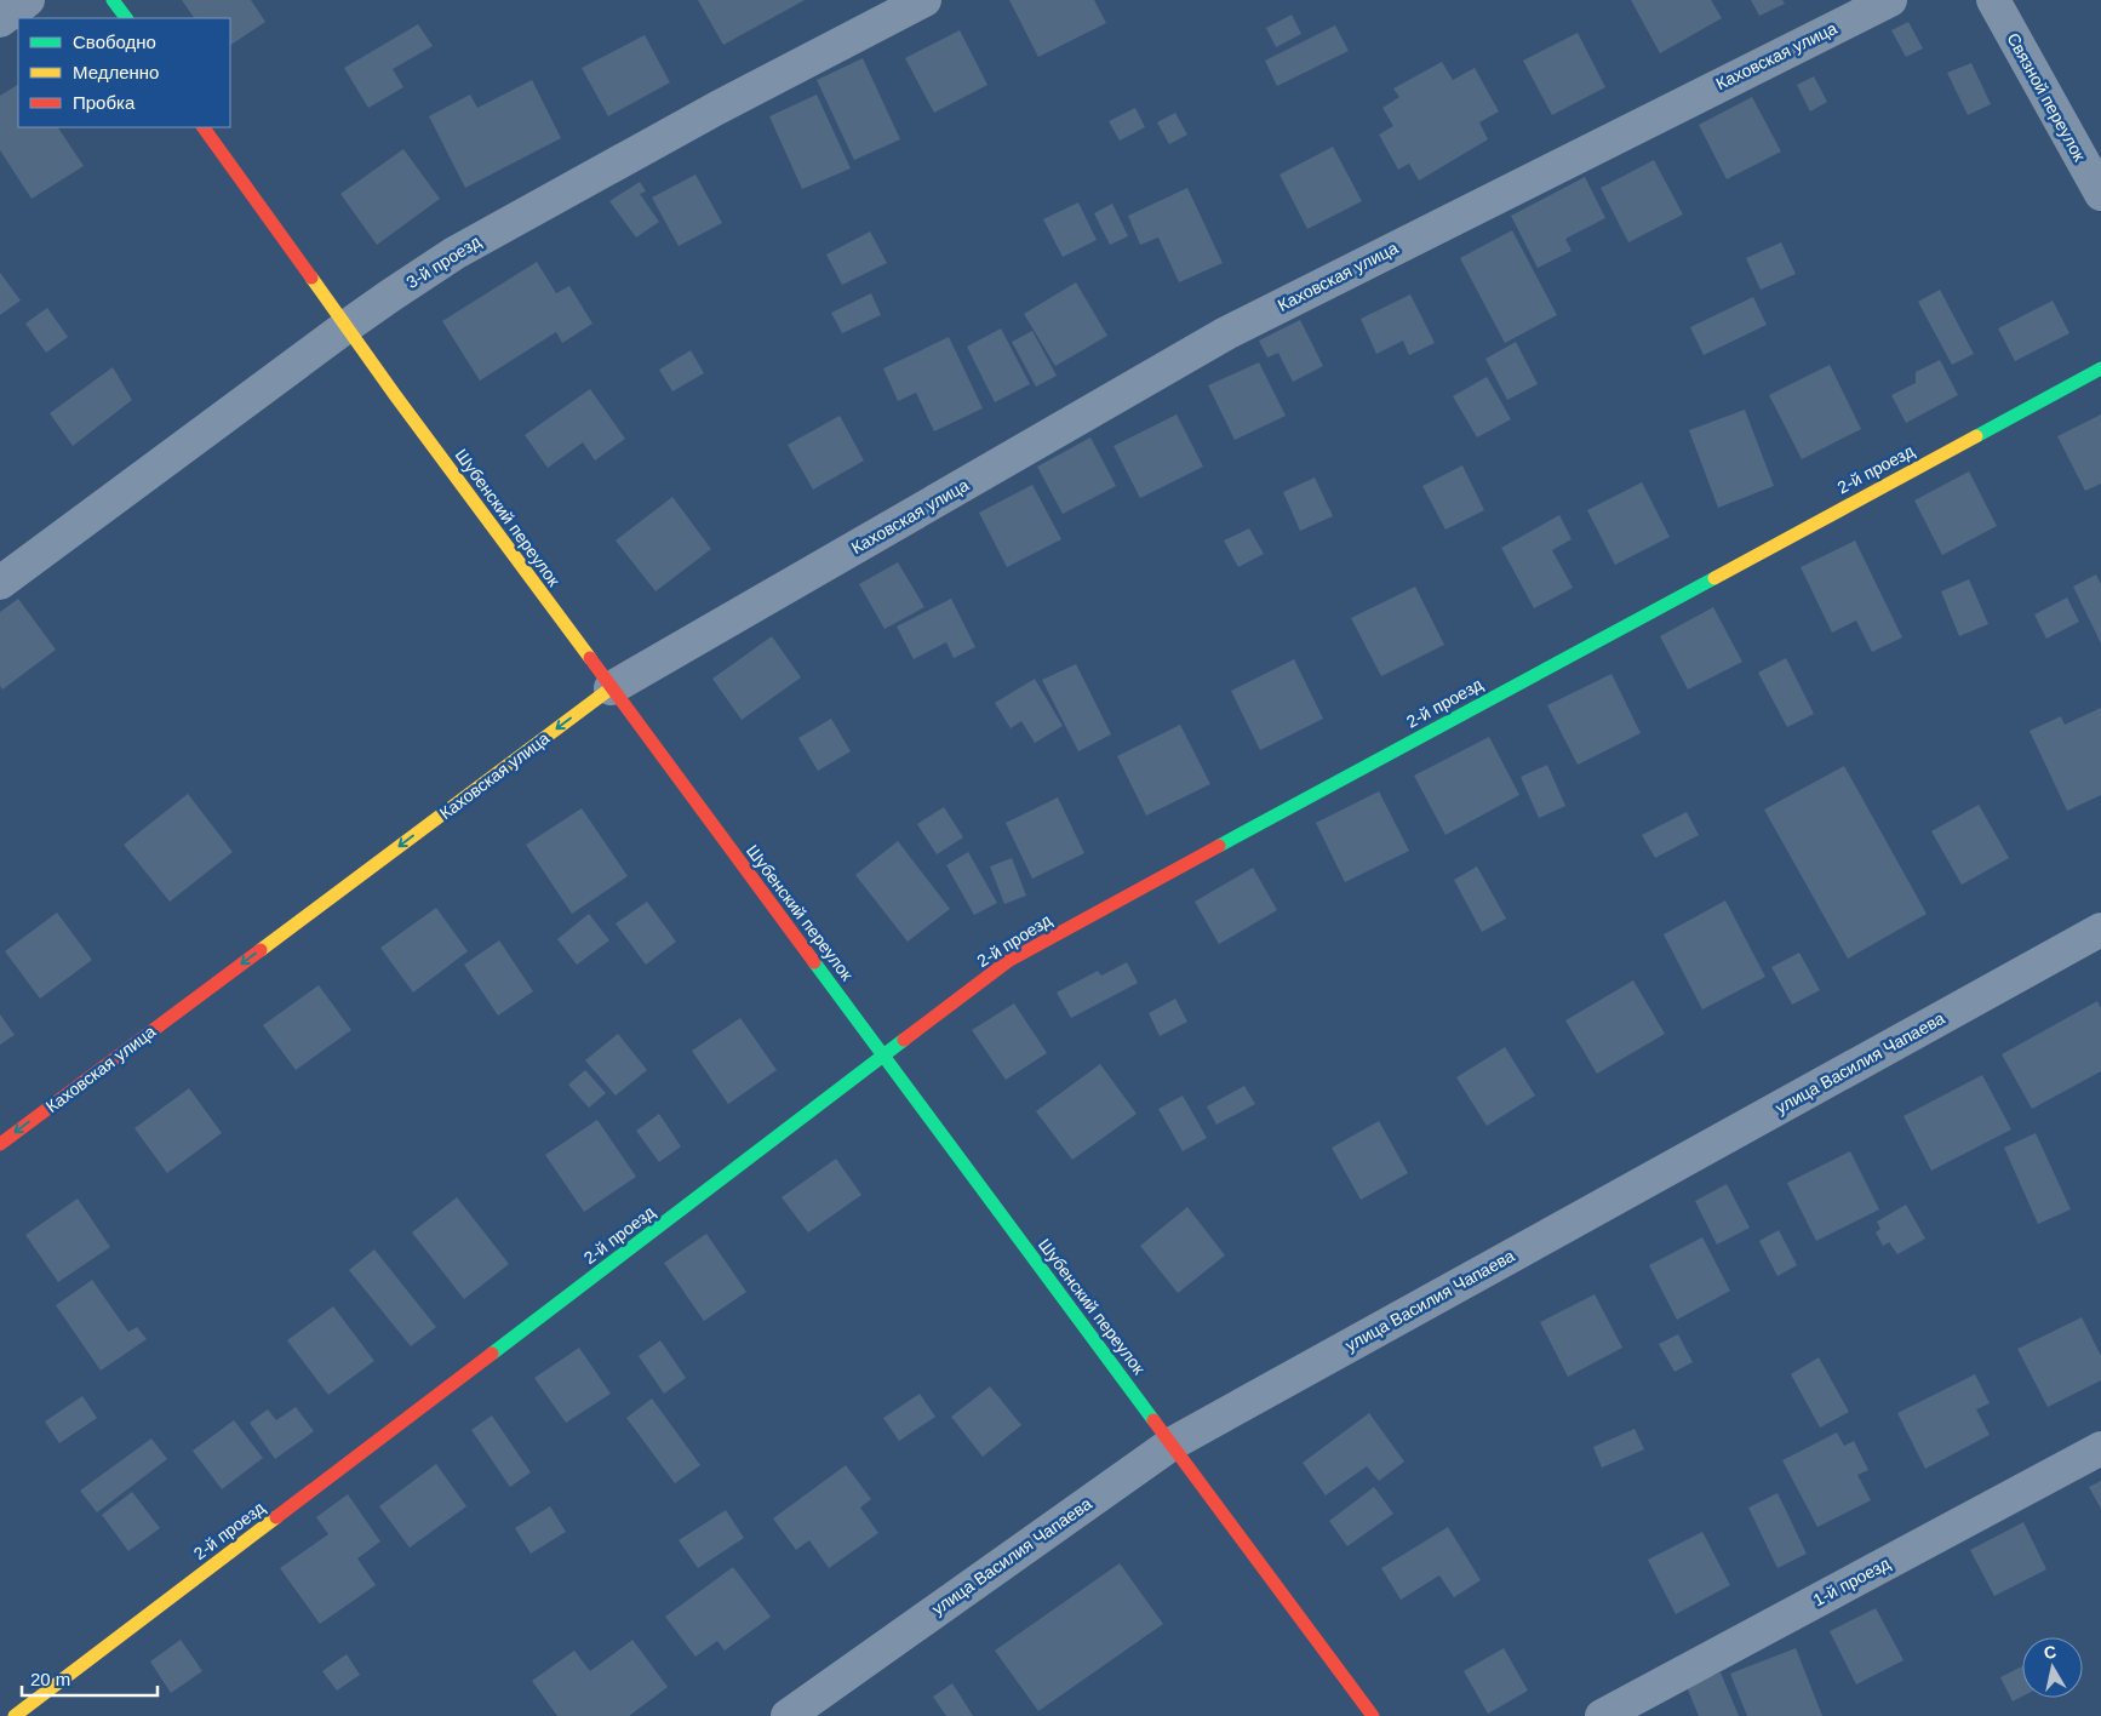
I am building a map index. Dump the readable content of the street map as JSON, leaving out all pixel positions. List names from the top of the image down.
{
  "streets": {
    "main road": ["Каховская улица", "2-й проезд", "Шубенский переулок"],
    "street": [
      "Связной переулок",
      "3-й проезд",
      "улица Василия Чапаева",
      "1-й проезд"
    ]
  },
  "crossings": [
    ["Каховская улица", "Шубенский переулок"],
    ["3-й проезд", "Шубенский переулок"],
    ["2-й проезд", "Шубенский переулок"],
    ["Шубенский переулок", "улица Василия Чапаева"]
  ],
  "legend": ["Свободно", "Медленно", "Пробка"],
  "scale_bar": "20 m",
  "north": "top"
}
